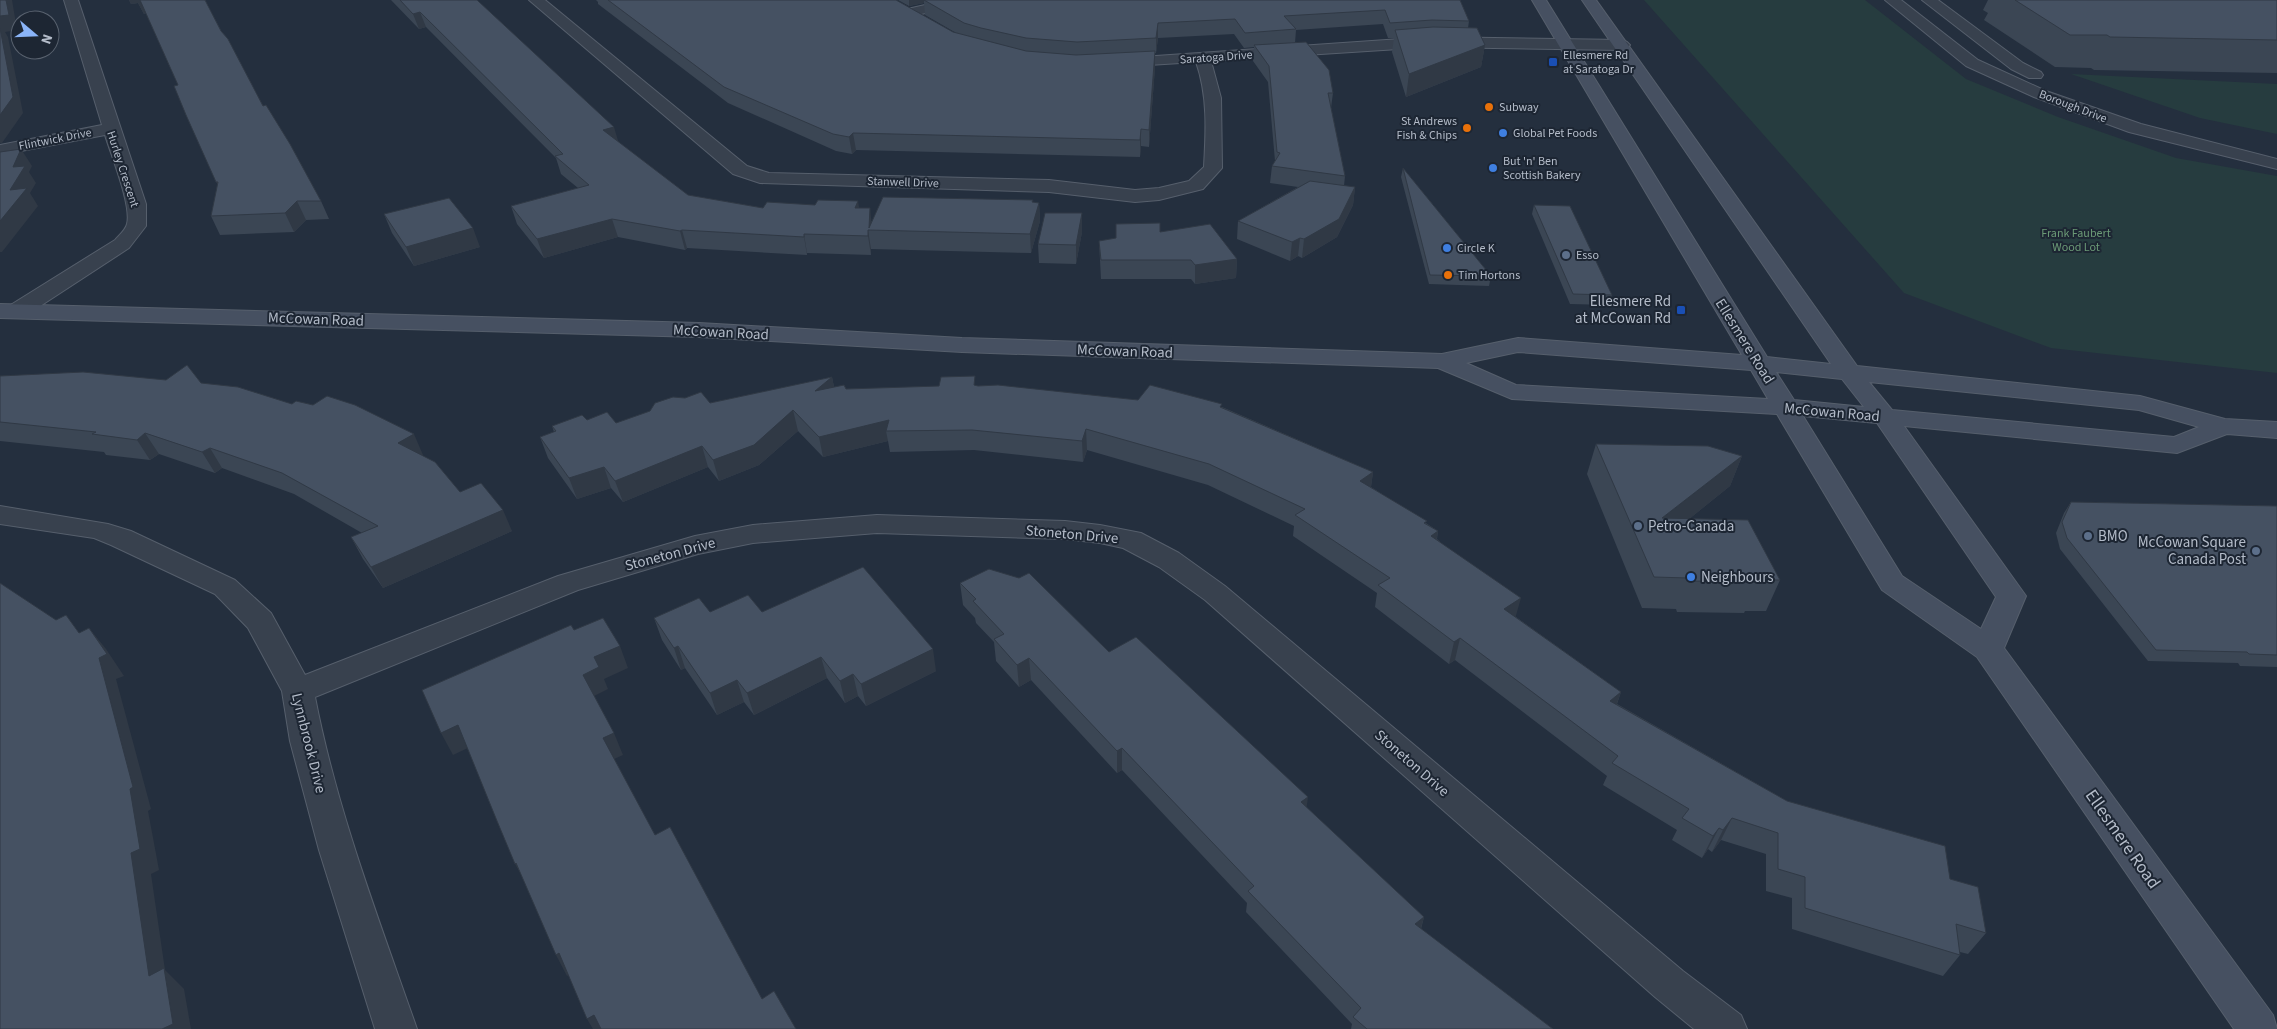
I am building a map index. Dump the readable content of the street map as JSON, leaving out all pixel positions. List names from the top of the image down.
{
  "streets": {
    "main road": ["McCowan Road", "Ellesmere Road"],
    "street": [
      "Saratoga Drive",
      "Borough Drive",
      "Flintwick Drive",
      "Hurley Crescent",
      "Stanwell Drive",
      "Stoneton Drive",
      "Lynnbrook Drive"
    ]
  },
  "crossings": [
    ["Saratoga Drive", "Stanwell Drive"],
    ["Saratoga Drive", "Ellesmere Road"],
    ["Flintwick Drive", "Hurley Crescent"],
    ["Hurley Crescent", "McCowan Road"],
    ["McCowan Road", "Ellesmere Road"],
    ["Stoneton Drive", "Lynnbrook Drive"]
  ],
  "parks": ["Frank Faubert Wood Lot"],
  "places": {
    "transit": ["Ellesmere Rd at Saratoga Dr", "Ellesmere Rd at McCowan Rd"],
    "other": [
      "Subway",
      "St Andrews Fish & Chips",
      "Global Pet Foods",
      "But 'n' Ben Scottish Bakery",
      "Circle K",
      "Esso",
      "Tim Hortons",
      "Petro-Canada",
      "BMO",
      "McCowan Square Canada Post",
      "Neighbours"
    ]
  },
  "north": "right"
}
